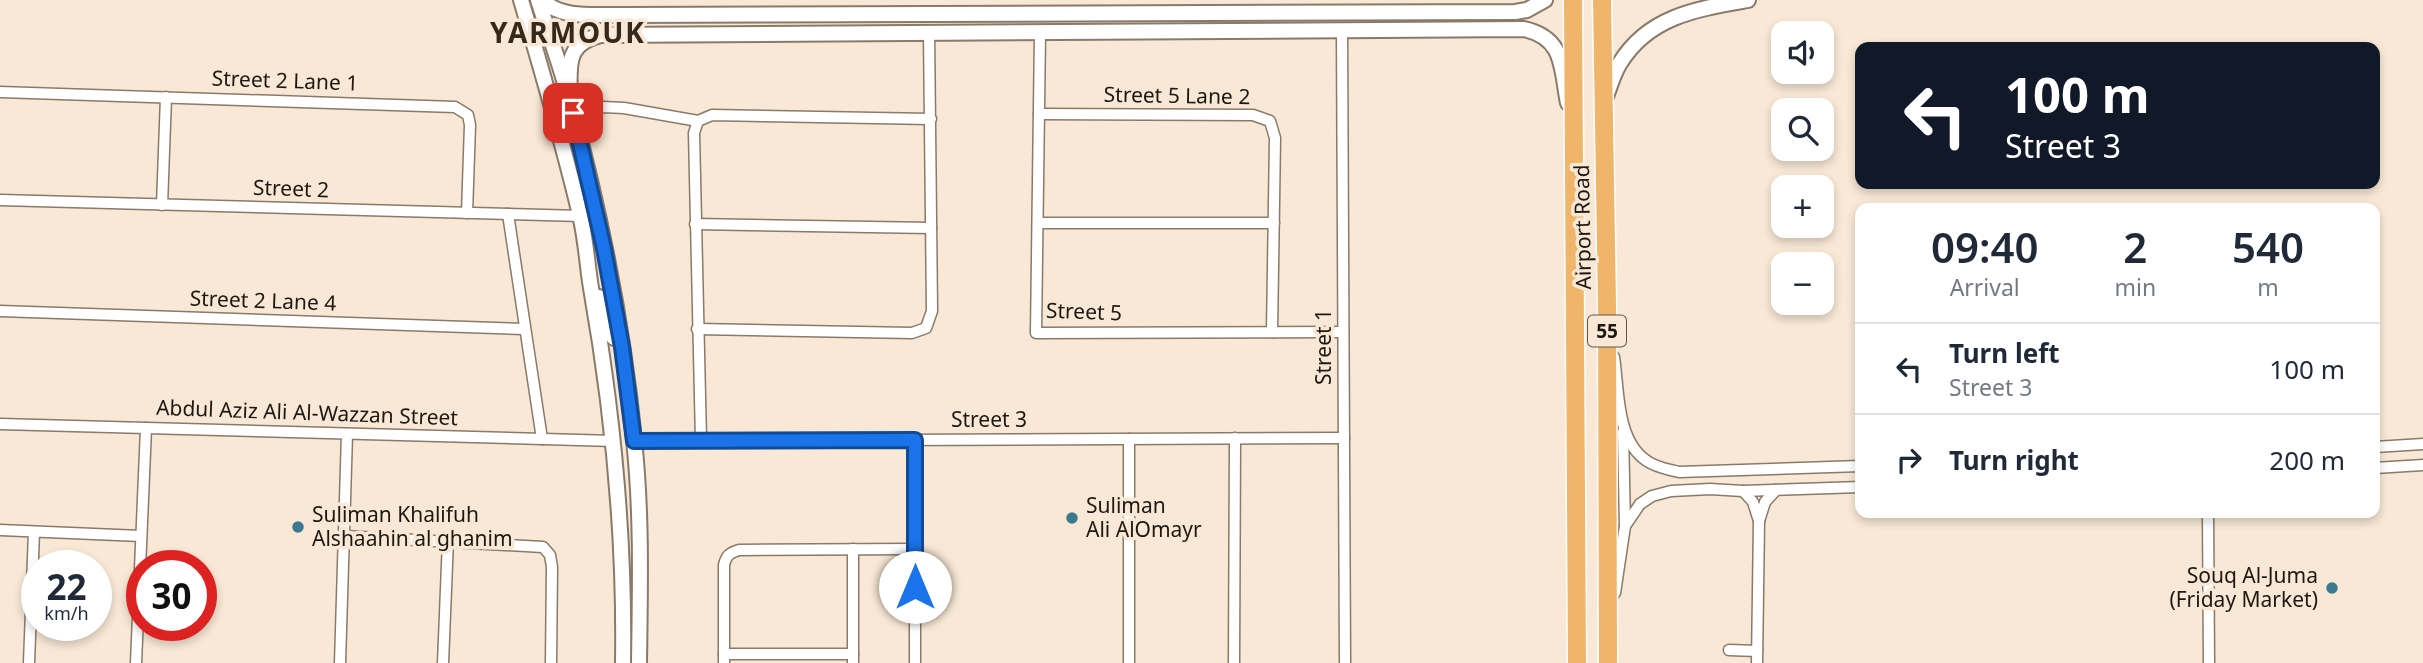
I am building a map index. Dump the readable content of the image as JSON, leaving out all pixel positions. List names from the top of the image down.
{
  "streets": {
    "highway": ["Airport Road", "55"],
    "street": [
      "Street 2 Lane 1",
      "Street 5 Lane 2",
      "Street 2",
      "Street 2 Lane 4",
      "Street 5",
      "Street 1",
      "Abdul Aziz Ali Al-Wazzan Street",
      "Street 3"
    ]
  },
  "crossings": [
    ["Street 2 Lane 1", "Street 2"],
    ["Street 5 Lane 2", "Street 5"],
    ["Street 5", "Street 1"],
    ["Street 1", "Street 3"]
  ],
  "districts": ["YARMOUK"],
  "places": ["Suliman Ali AlOmayr", "Suliman Khalifuh Alshaahin al ghanim", "Souq Al-Juma (Friday Market)"],
  "page": {
    "map_buttons": ["+", "−"],
    "turn": ["100 m", "Street 3"],
    "eta": [
      "09:40",
      "Arrival",
      "2",
      "min",
      "540",
      "m"
    ],
    "list": [
      {
        "name": "Turn left",
        "note": "Street 3",
        "value": "100 m"
      },
      {
        "name": "Turn right",
        "value": "200 m"
      }
    ],
    "speed": "22 km/h",
    "limit": "30"
  }
}
